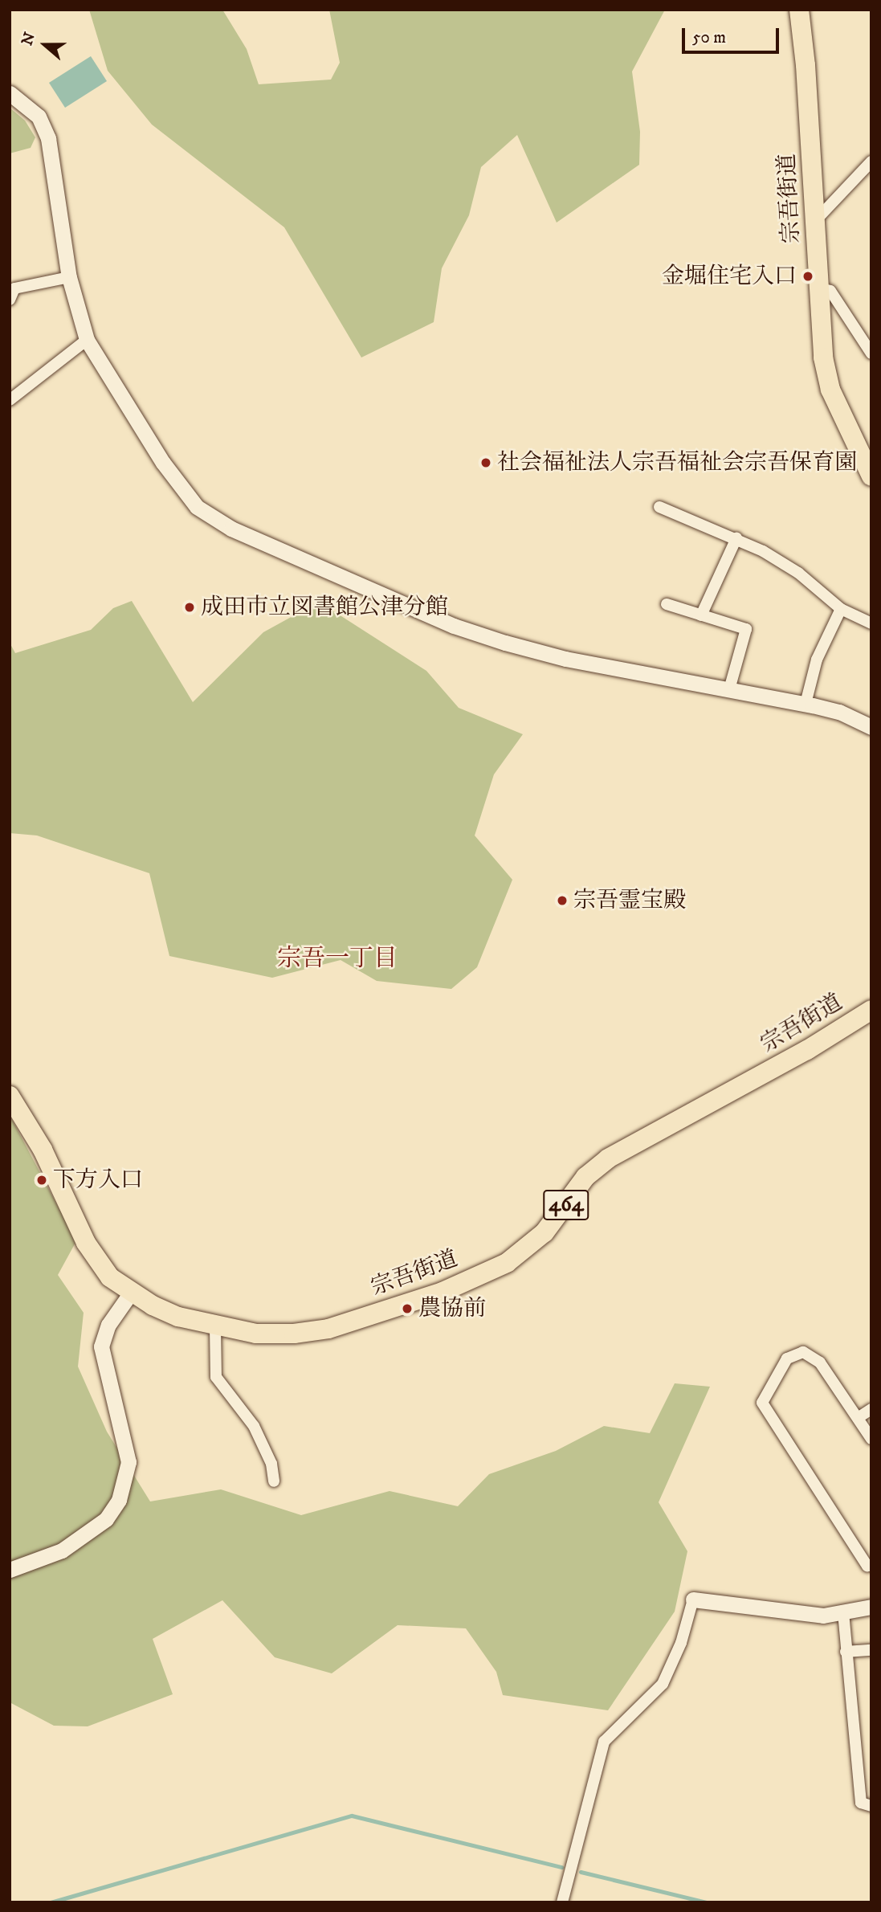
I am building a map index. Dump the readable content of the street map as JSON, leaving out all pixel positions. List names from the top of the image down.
{
  "streets": {
    "highway": ["宗吾街道", "464"]
  },
  "districts": ["宗吾一丁目"],
  "places": [
    "金堀住宅入口",
    "社会福祉法人宗吾福祉会宗吾保育園",
    "成田市立図書館公津分館",
    "宗吾霊宝殿",
    "下方入口",
    "農協前"
  ],
  "scale_bar": "50 m",
  "north": "left"
}
